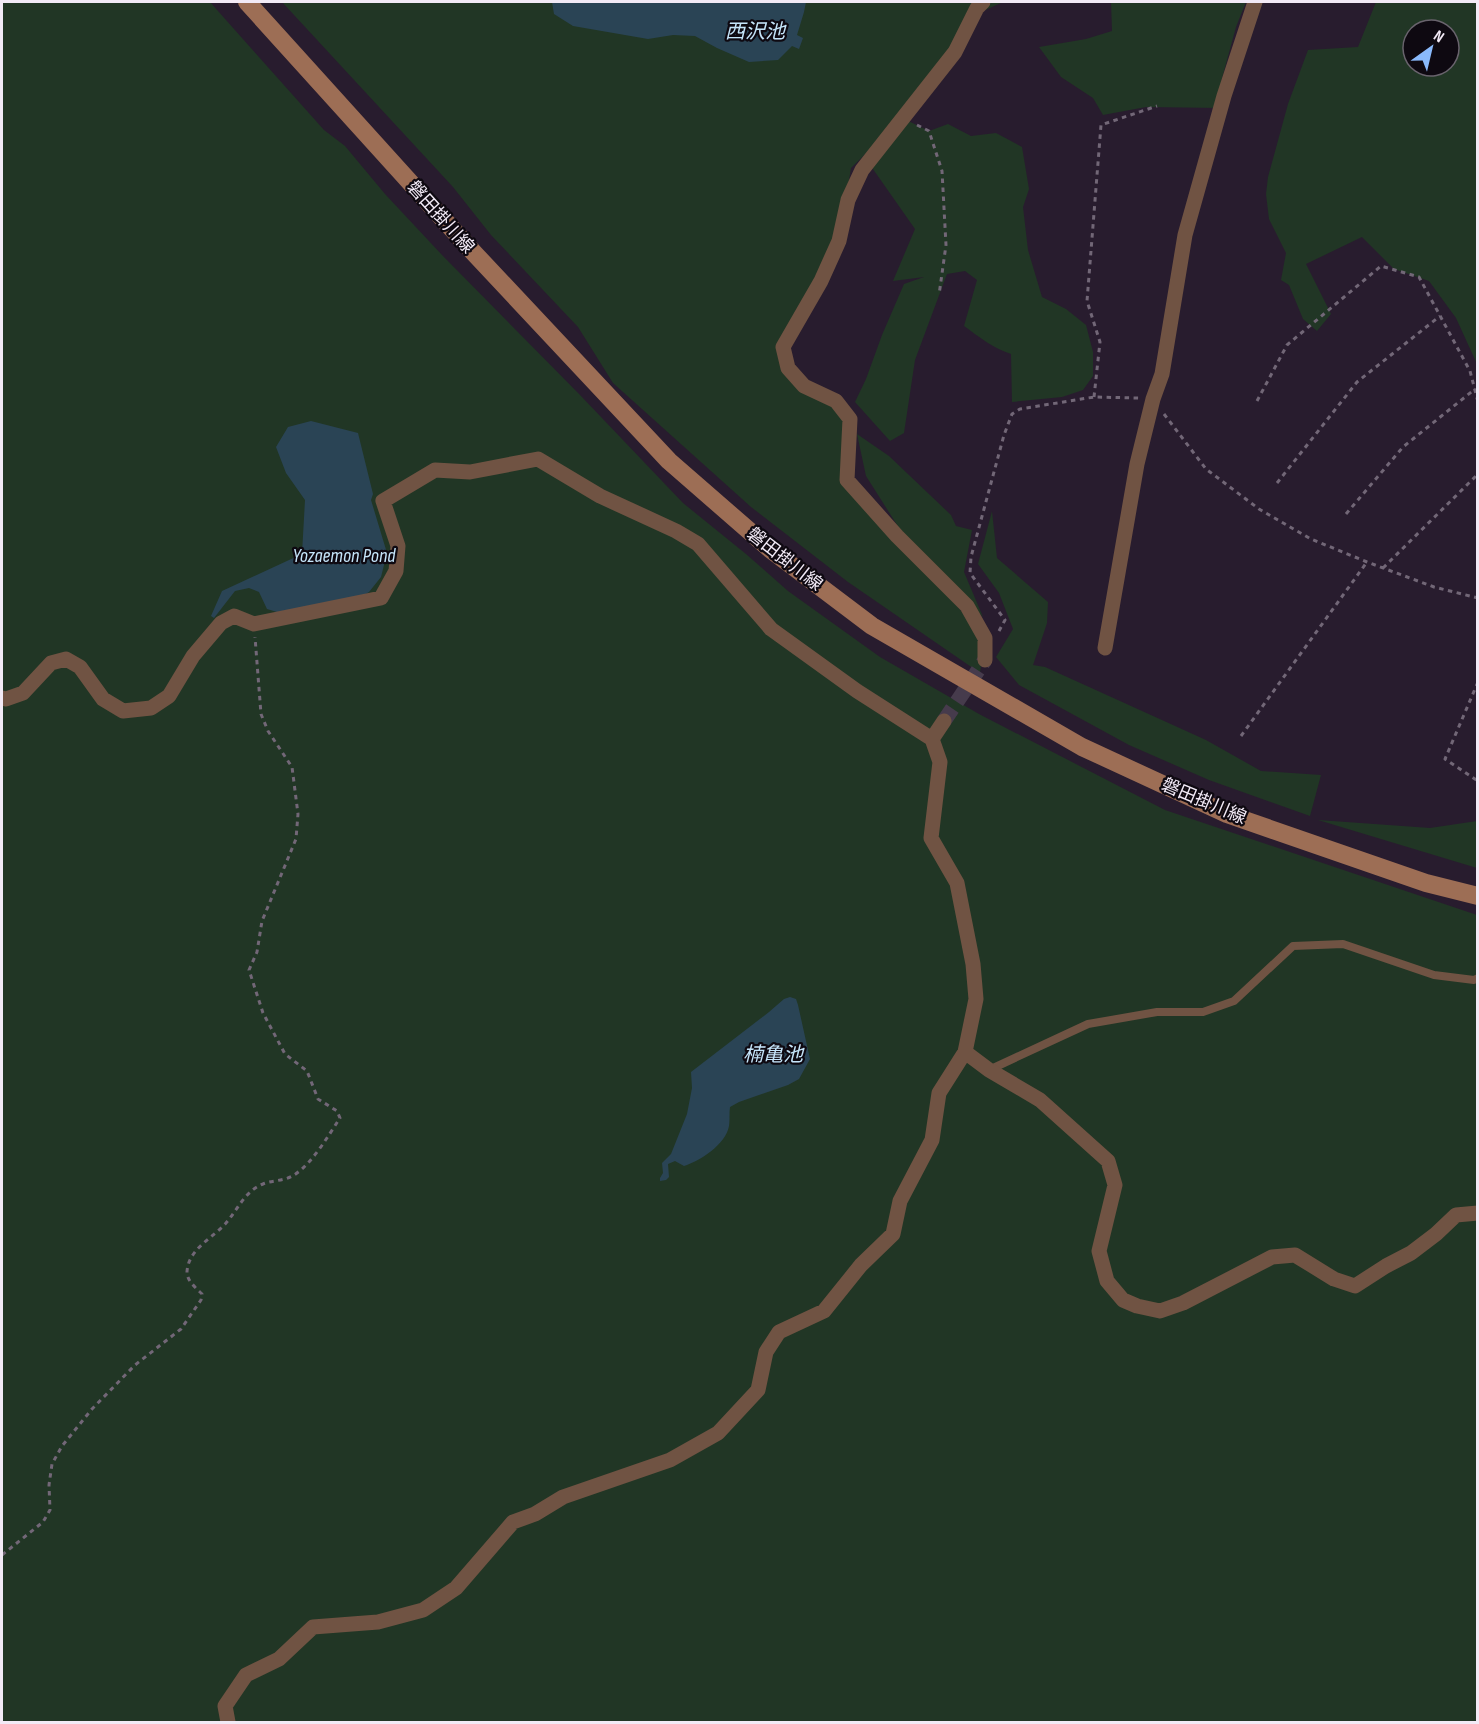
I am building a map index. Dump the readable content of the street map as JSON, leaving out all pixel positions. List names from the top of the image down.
{
  "streets": {
    "main road": ["磐田掛川線"]
  },
  "water": ["西沢池", "Yozaemon Pond", "楠亀池"],
  "north": "top right"
}
